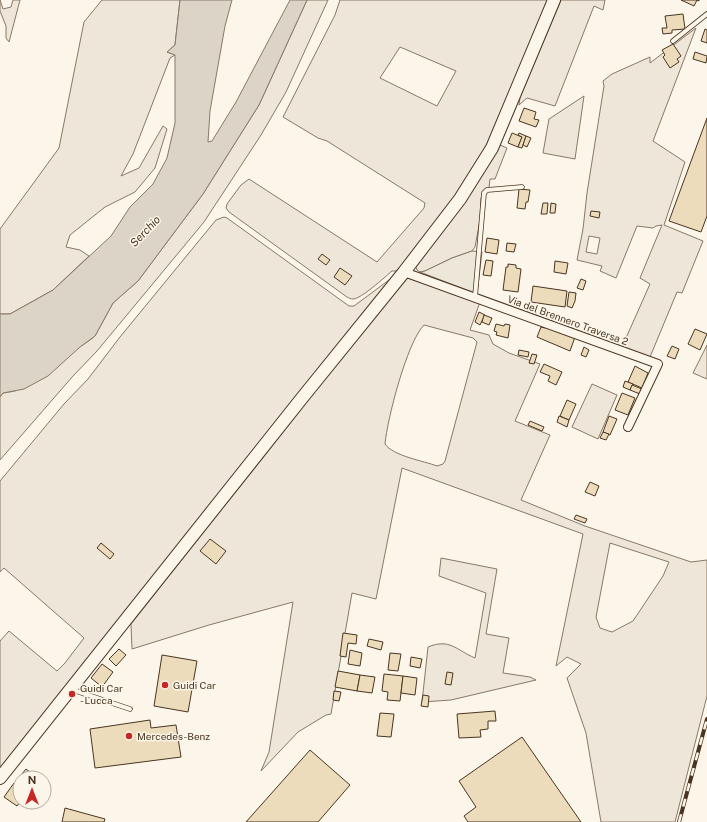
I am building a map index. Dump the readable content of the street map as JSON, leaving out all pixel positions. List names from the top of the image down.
{
  "streets": {
    "street": ["Via del Brennero Traversa 2"]
  },
  "water": ["Serchio"],
  "places": ["Guidi Car", "Guidi Car - Lucca", "Mercedes-Benz"],
  "north": "top"
}
